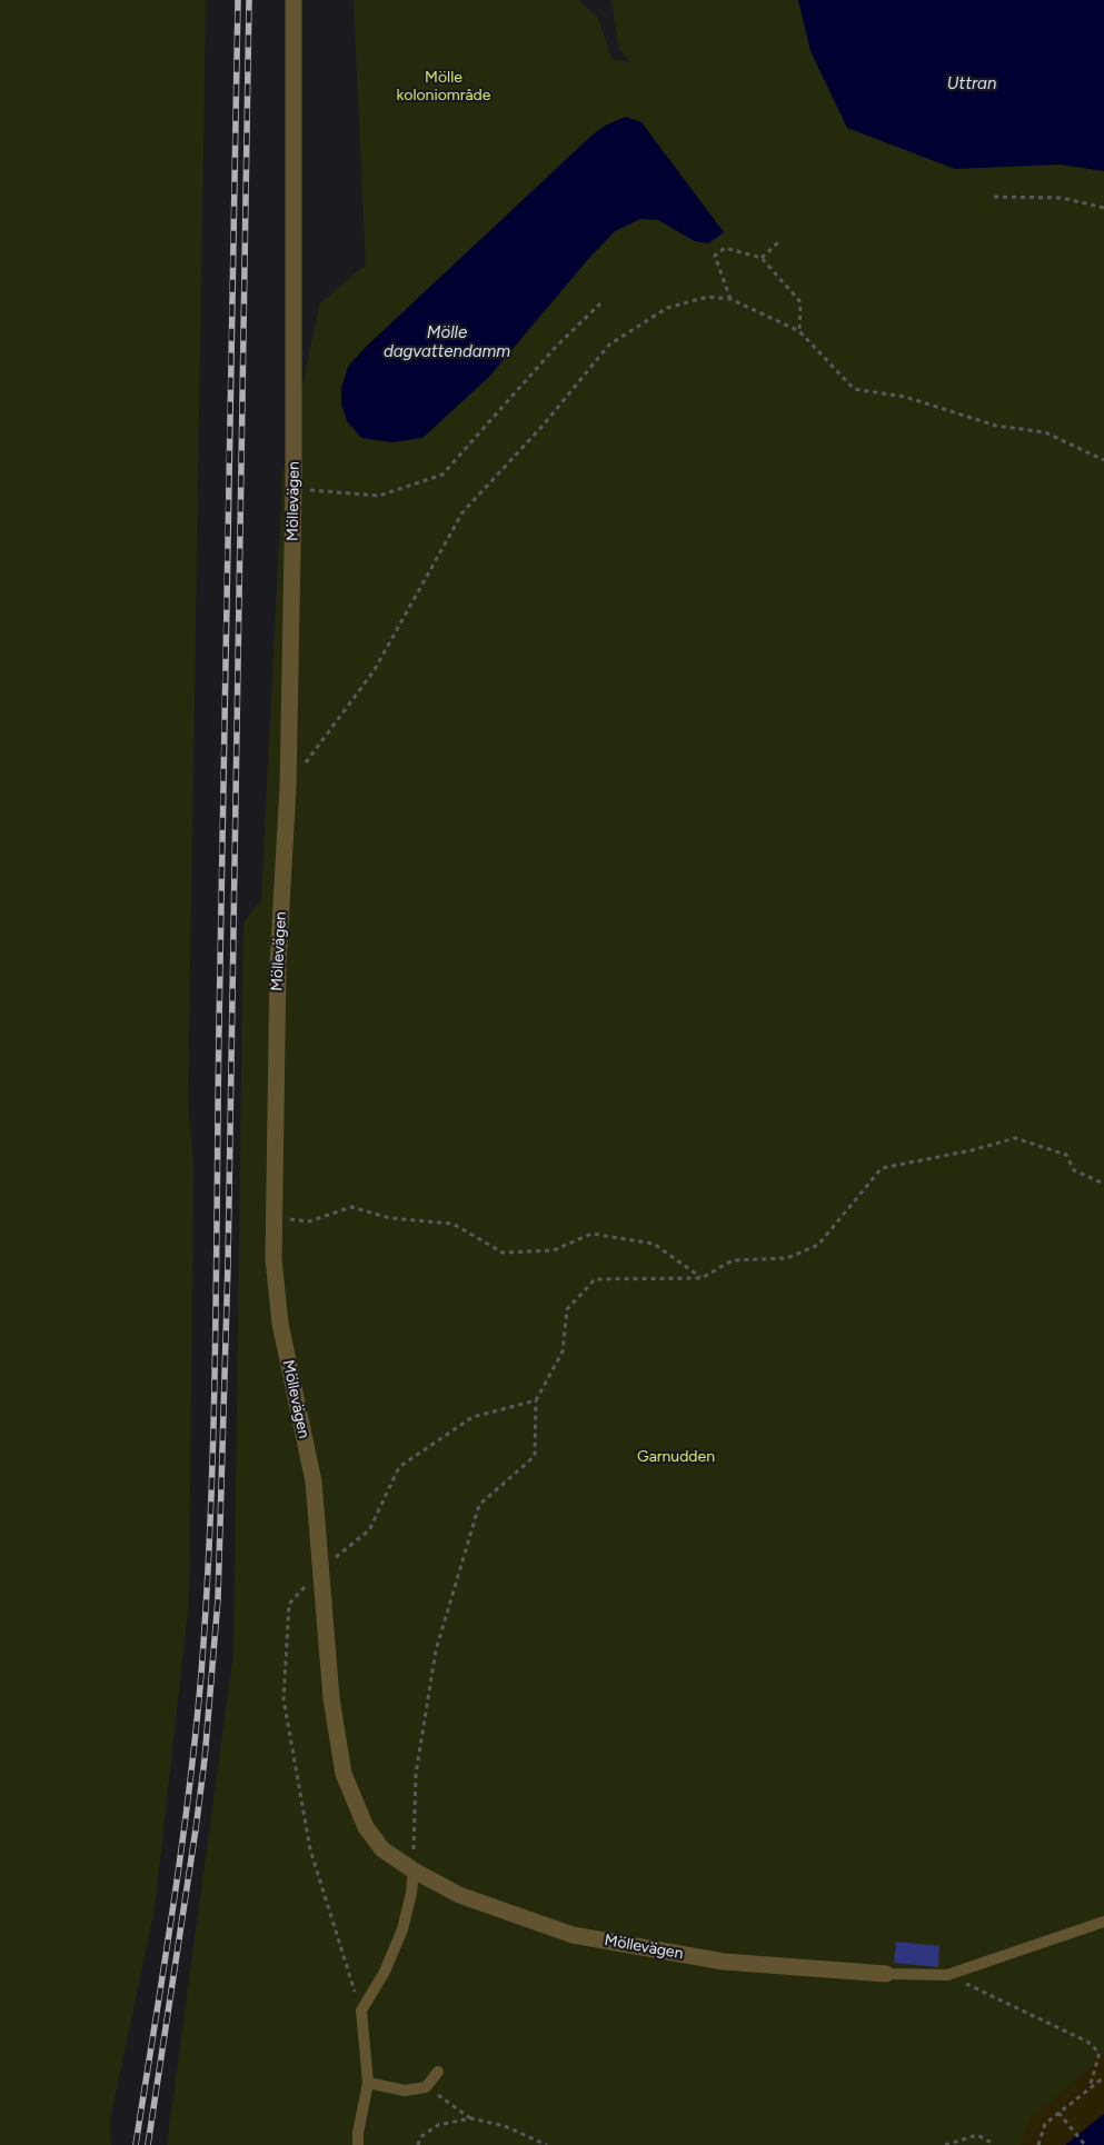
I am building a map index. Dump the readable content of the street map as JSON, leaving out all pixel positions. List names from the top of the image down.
{
  "streets": {
    "street": ["Möllevägen"]
  },
  "water": ["Uttran", "Mölle dagvattendamm"],
  "parks": ["Mölle koloniområde", "Garnudden"]
}
